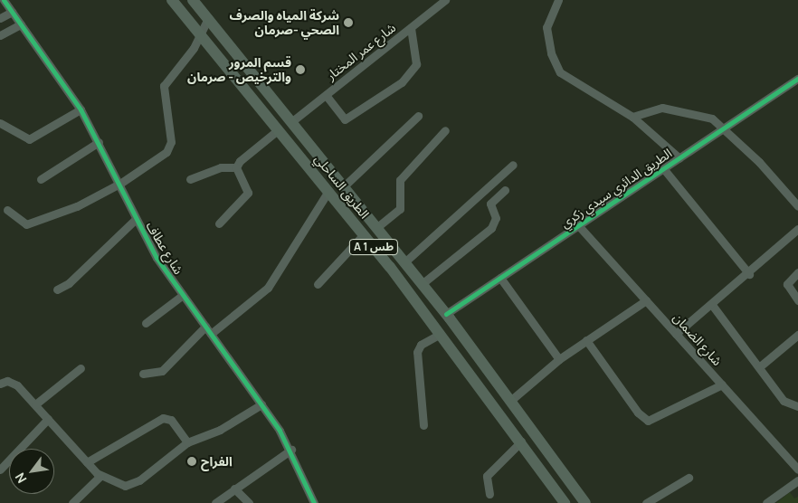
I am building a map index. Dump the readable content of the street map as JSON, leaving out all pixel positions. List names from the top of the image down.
{
  "streets": {
    "highway": ["الطريق الساحلي", "A 1 طس"],
    "street": [
      "شارع عمر المختار",
      "الطريق الدائري سيدي زكري",
      "شارع عطاف",
      "شارع الضمان"
    ]
  },
  "crossings": [
    ["شارع عمر المختار", "الطريق الساحلي"],
    ["الطريق الساحلي", "الطريق الدائري سيدي زكري"],
    ["الطريق الدائري سيدي زكري", "شارع الضمان"]
  ],
  "places": ["شركة المياه والصرف الصحي -صرمان", "قسم المرور والترخيص - صرمان", "الفراح"],
  "north": "bottom left"
}
